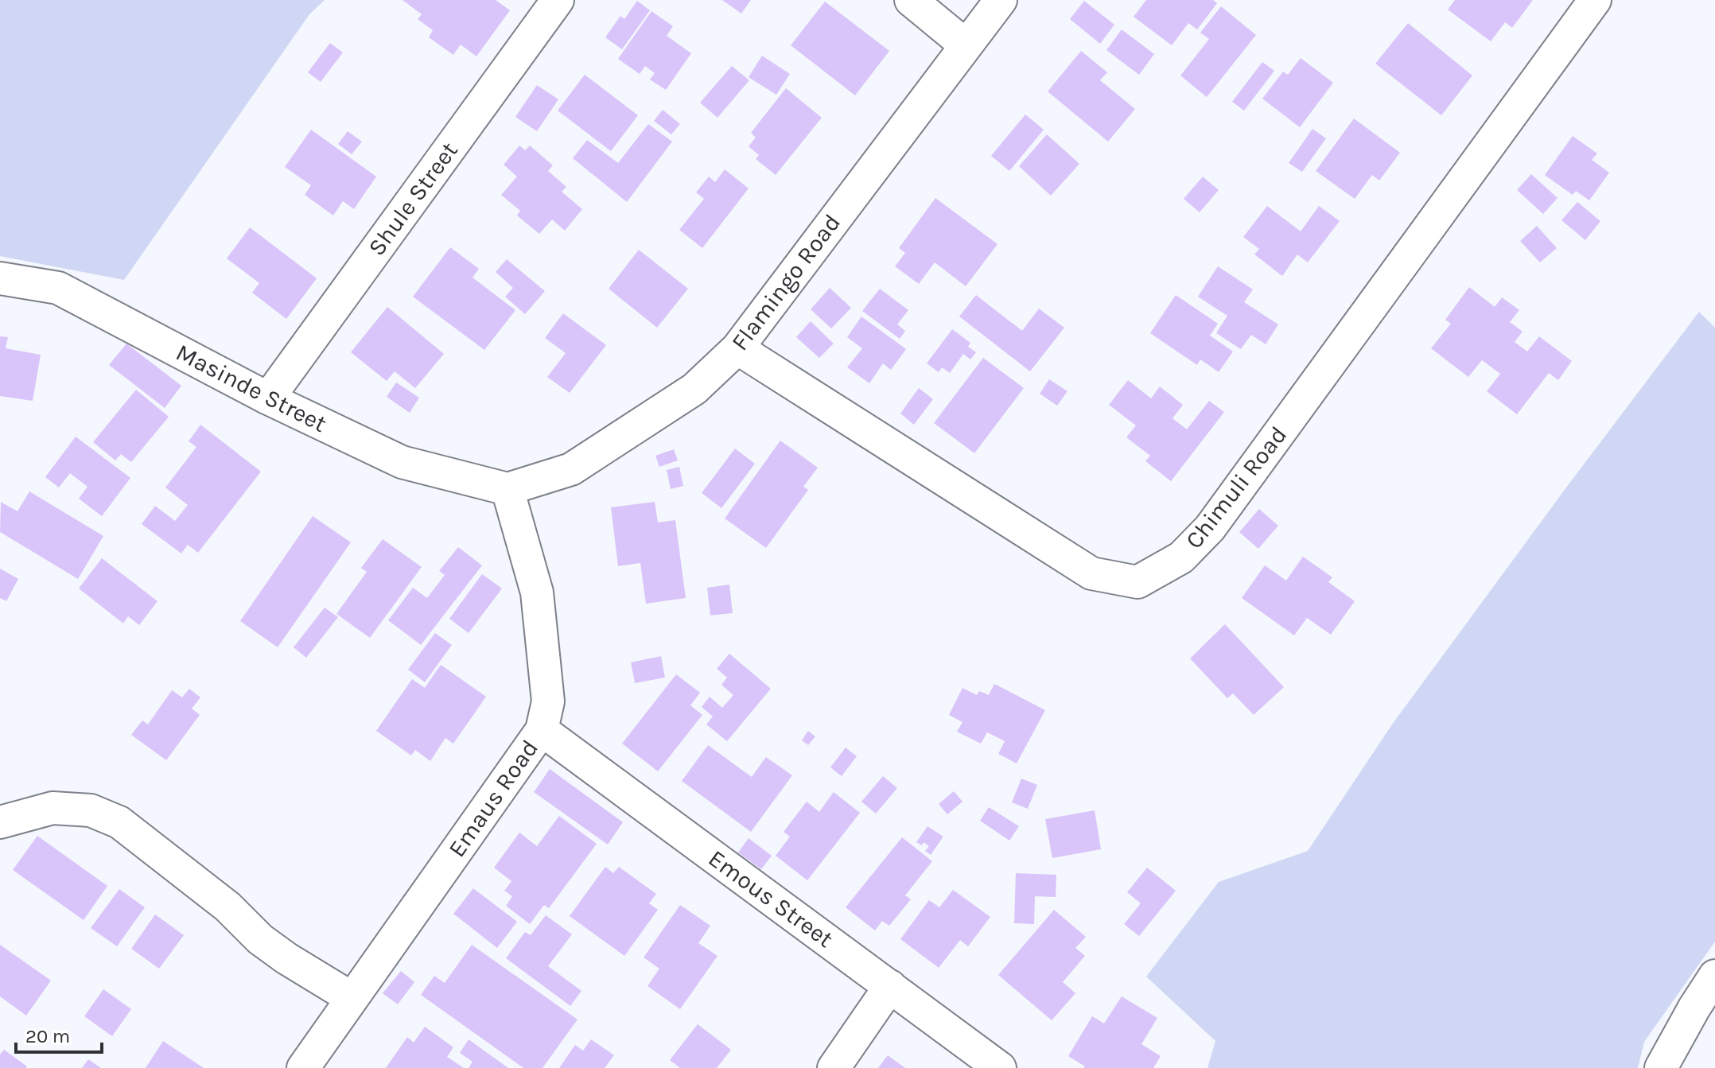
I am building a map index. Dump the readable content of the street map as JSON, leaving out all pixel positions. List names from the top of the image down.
{
  "streets": {
    "street": [
      "Shule Street",
      "Flamingo Road",
      "Masinde Street",
      "Chimuli Road",
      "Emaus Road",
      "Emous Street"
    ]
  },
  "crossings": [
    ["Shule Street", "Masinde Street"],
    ["Flamingo Road", "Masinde Street"],
    ["Flamingo Road", "Chimuli Road"],
    ["Flamingo Road", "Emaus Road"],
    ["Masinde Street", "Emaus Road"],
    ["Emaus Road", "Emous Street"]
  ],
  "scale_bar": "20 m"
}
